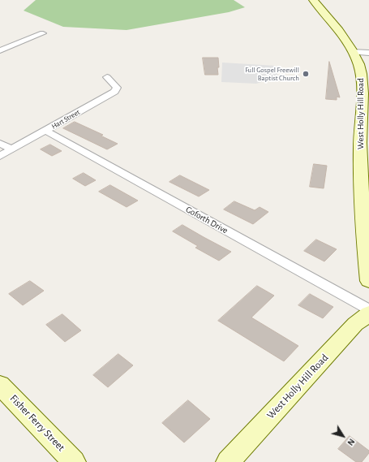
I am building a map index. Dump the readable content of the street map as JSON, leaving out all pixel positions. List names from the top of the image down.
{
  "streets": {
    "street": [
      "West Holly Hill Road",
      "Hart Street",
      "Goforth Drive",
      "Fisher Ferry Street"
    ]
  },
  "crossings": [
    ["Hart Street", "Goforth Drive"]
  ],
  "places": ["Full Gospel Freewill Baptist Church"],
  "north": "bottom right"
}
